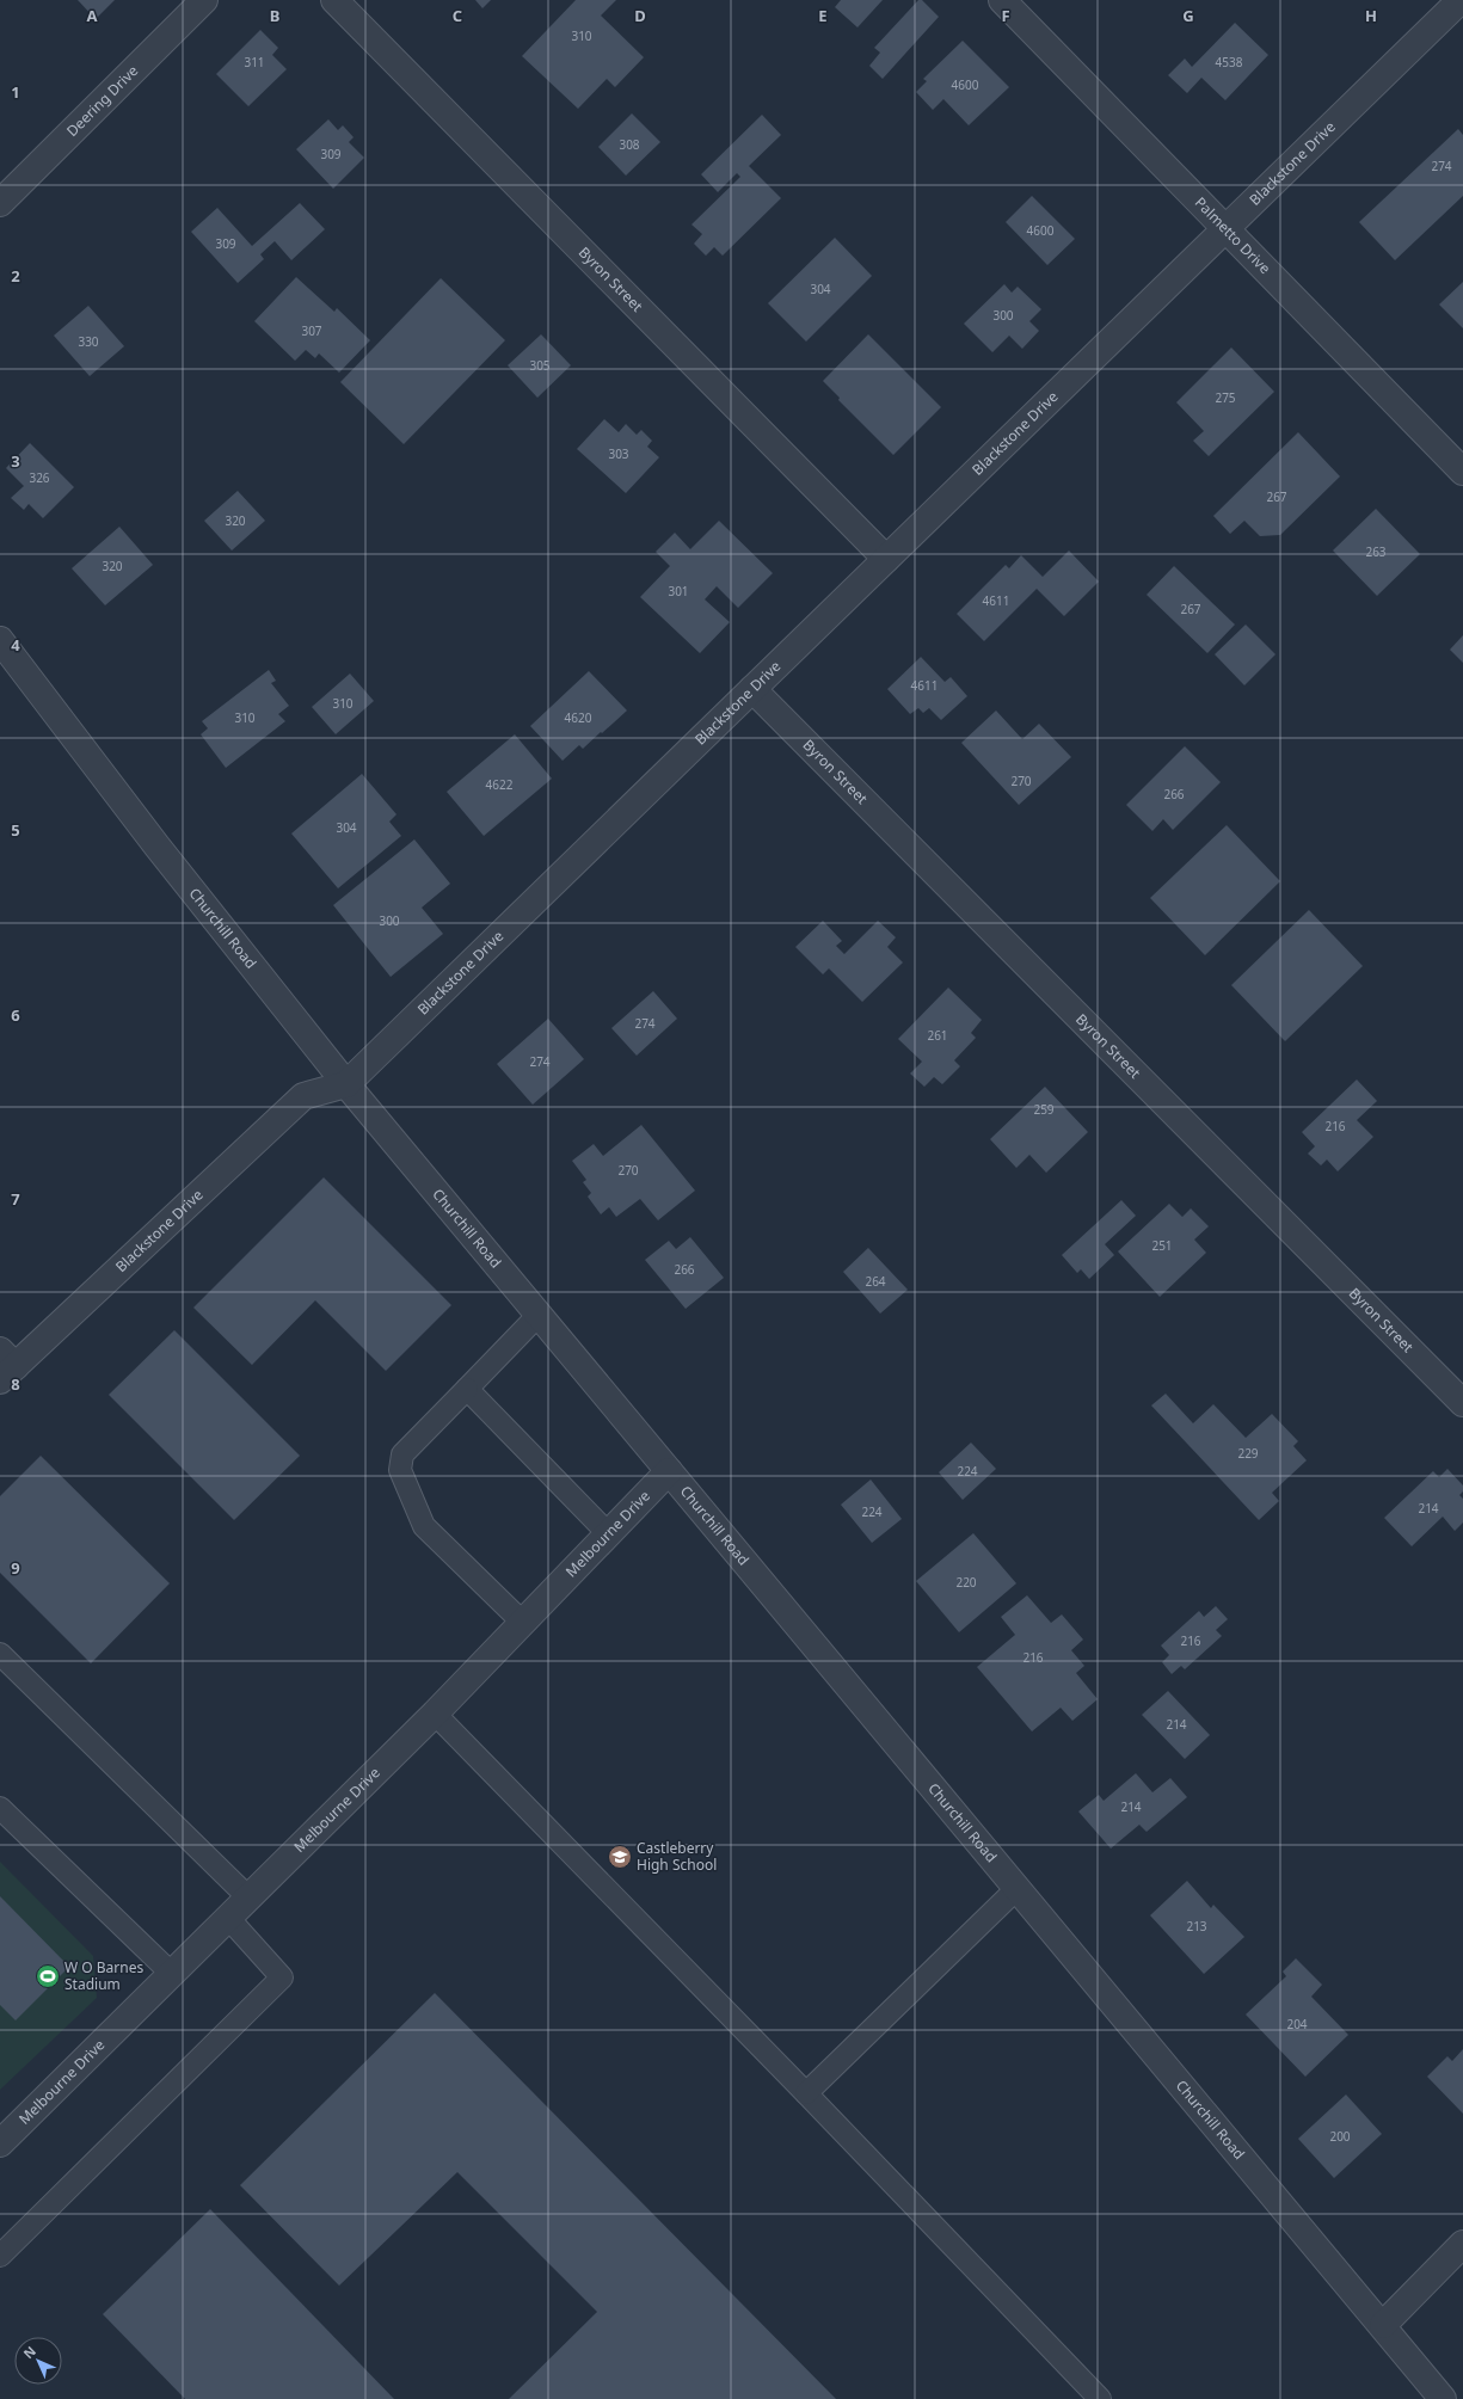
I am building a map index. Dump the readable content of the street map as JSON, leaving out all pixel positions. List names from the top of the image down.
{
  "streets": {
    "street": [
      "Deering Drive",
      "Blackstone Drive",
      "Palmetto Drive",
      "Byron Street",
      "Churchill Road",
      "Melbourne Drive"
    ]
  },
  "crossings": [
    ["Blackstone Drive", "Palmetto Drive"],
    ["Blackstone Drive", "Byron Street"],
    ["Blackstone Drive", "Churchill Road"],
    ["Churchill Road", "Melbourne Drive"]
  ],
  "places": {
    "school or university": ["Castleberry High School"],
    "sports": ["W O Barnes Stadium"]
  },
  "house_numbers": [
    "310",
    "311",
    "4538",
    "4600",
    "308",
    "309",
    "274",
    "4600",
    "309",
    "304",
    "300",
    "307",
    "330",
    "305",
    "275",
    "303",
    "326",
    "267",
    "320",
    "263",
    "320",
    "301",
    "4611",
    "267",
    "4611",
    "310",
    "310",
    "4620",
    "270",
    "4622",
    "266",
    "304",
    "300",
    "274",
    "261",
    "274",
    "259",
    "216",
    "270",
    "251",
    "266",
    "264",
    "229",
    "224",
    "214",
    "224",
    "220",
    "216",
    "216",
    "214",
    "214",
    "213",
    "204",
    "200"
  ],
  "north": "top left",
  "grid": {
    "columns": [
      "A",
      "B",
      "C",
      "D",
      "E",
      "F",
      "G",
      "H"
    ],
    "rows": [
      "1",
      "2",
      "3",
      "4",
      "5",
      "6",
      "7",
      "8",
      "9"
    ]
  }
}
